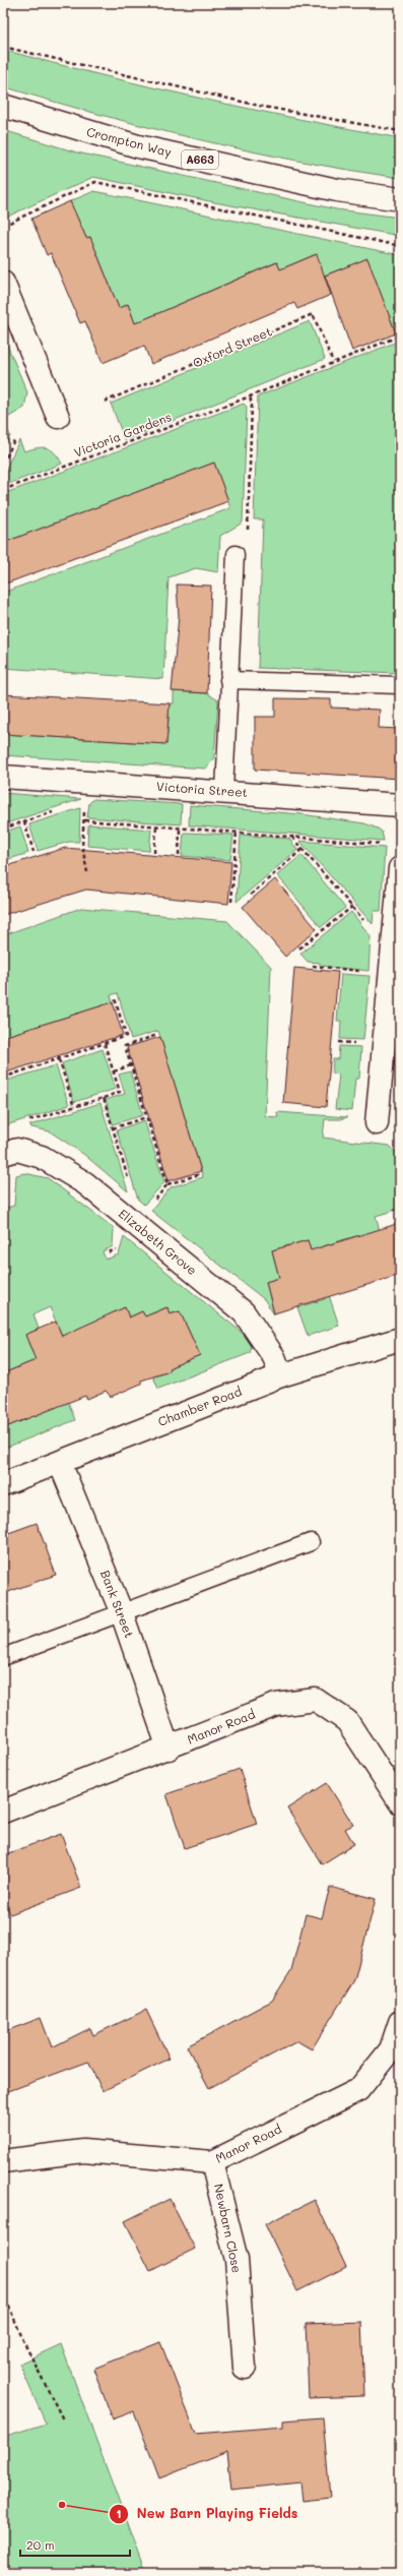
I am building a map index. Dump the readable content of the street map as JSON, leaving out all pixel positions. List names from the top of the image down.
{
  "streets": {
    "street": [
      "Crompton Way",
      "A663",
      "Victoria Street",
      "Elizabeth Grove",
      "Chamber Road",
      "Bank Street",
      "Manor Road",
      "Newbarn Close"
    ],
    "path": ["Oxford Street", "Victoria Gardens"]
  },
  "crossings": [
    ["Oxford Street", "Victoria Gardens"],
    ["Elizabeth Grove", "Chamber Road"],
    ["Chamber Road", "Bank Street"],
    ["Bank Street", "Manor Road"],
    ["Manor Road", "Newbarn Close"]
  ],
  "places": ["New Barn Playing Fields"],
  "scale_bar": "20 m"
}
